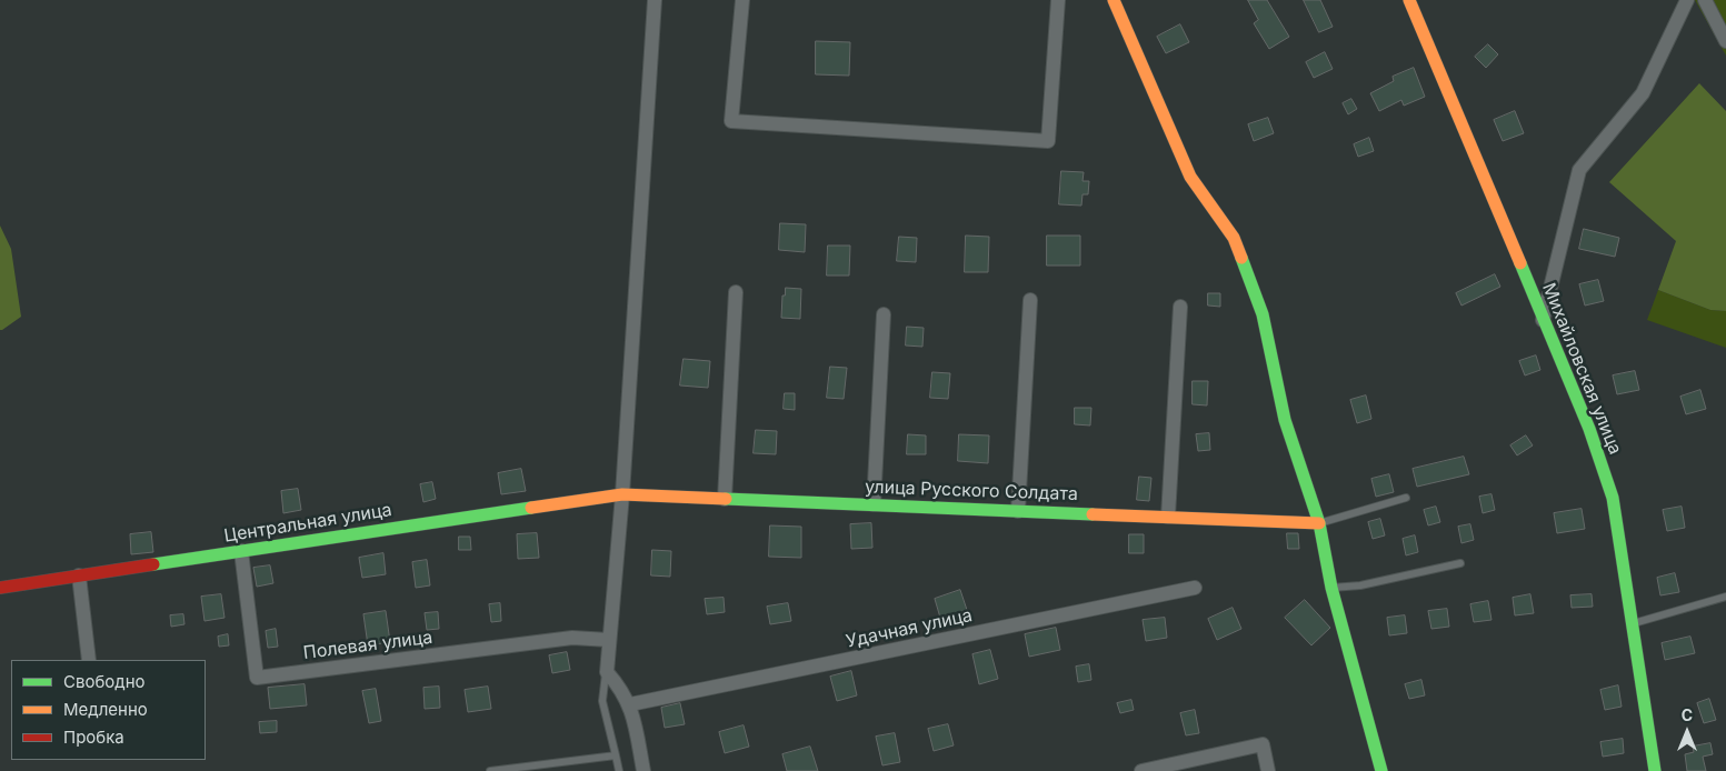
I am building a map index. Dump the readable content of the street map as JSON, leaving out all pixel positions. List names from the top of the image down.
{
  "streets": {
    "street": [
      "Михайловская улица",
      "улица Русского Солдата",
      "Центральная улица",
      "Удачная улица",
      "Полевая улица"
    ]
  },
  "crossings": [
    ["улица Русского Солдата", "Центральная улица"],
    ["Центральная улица", "Полевая улица"]
  ],
  "legend": ["Свободно", "Медленно", "Пробка"],
  "north": "top"
}
